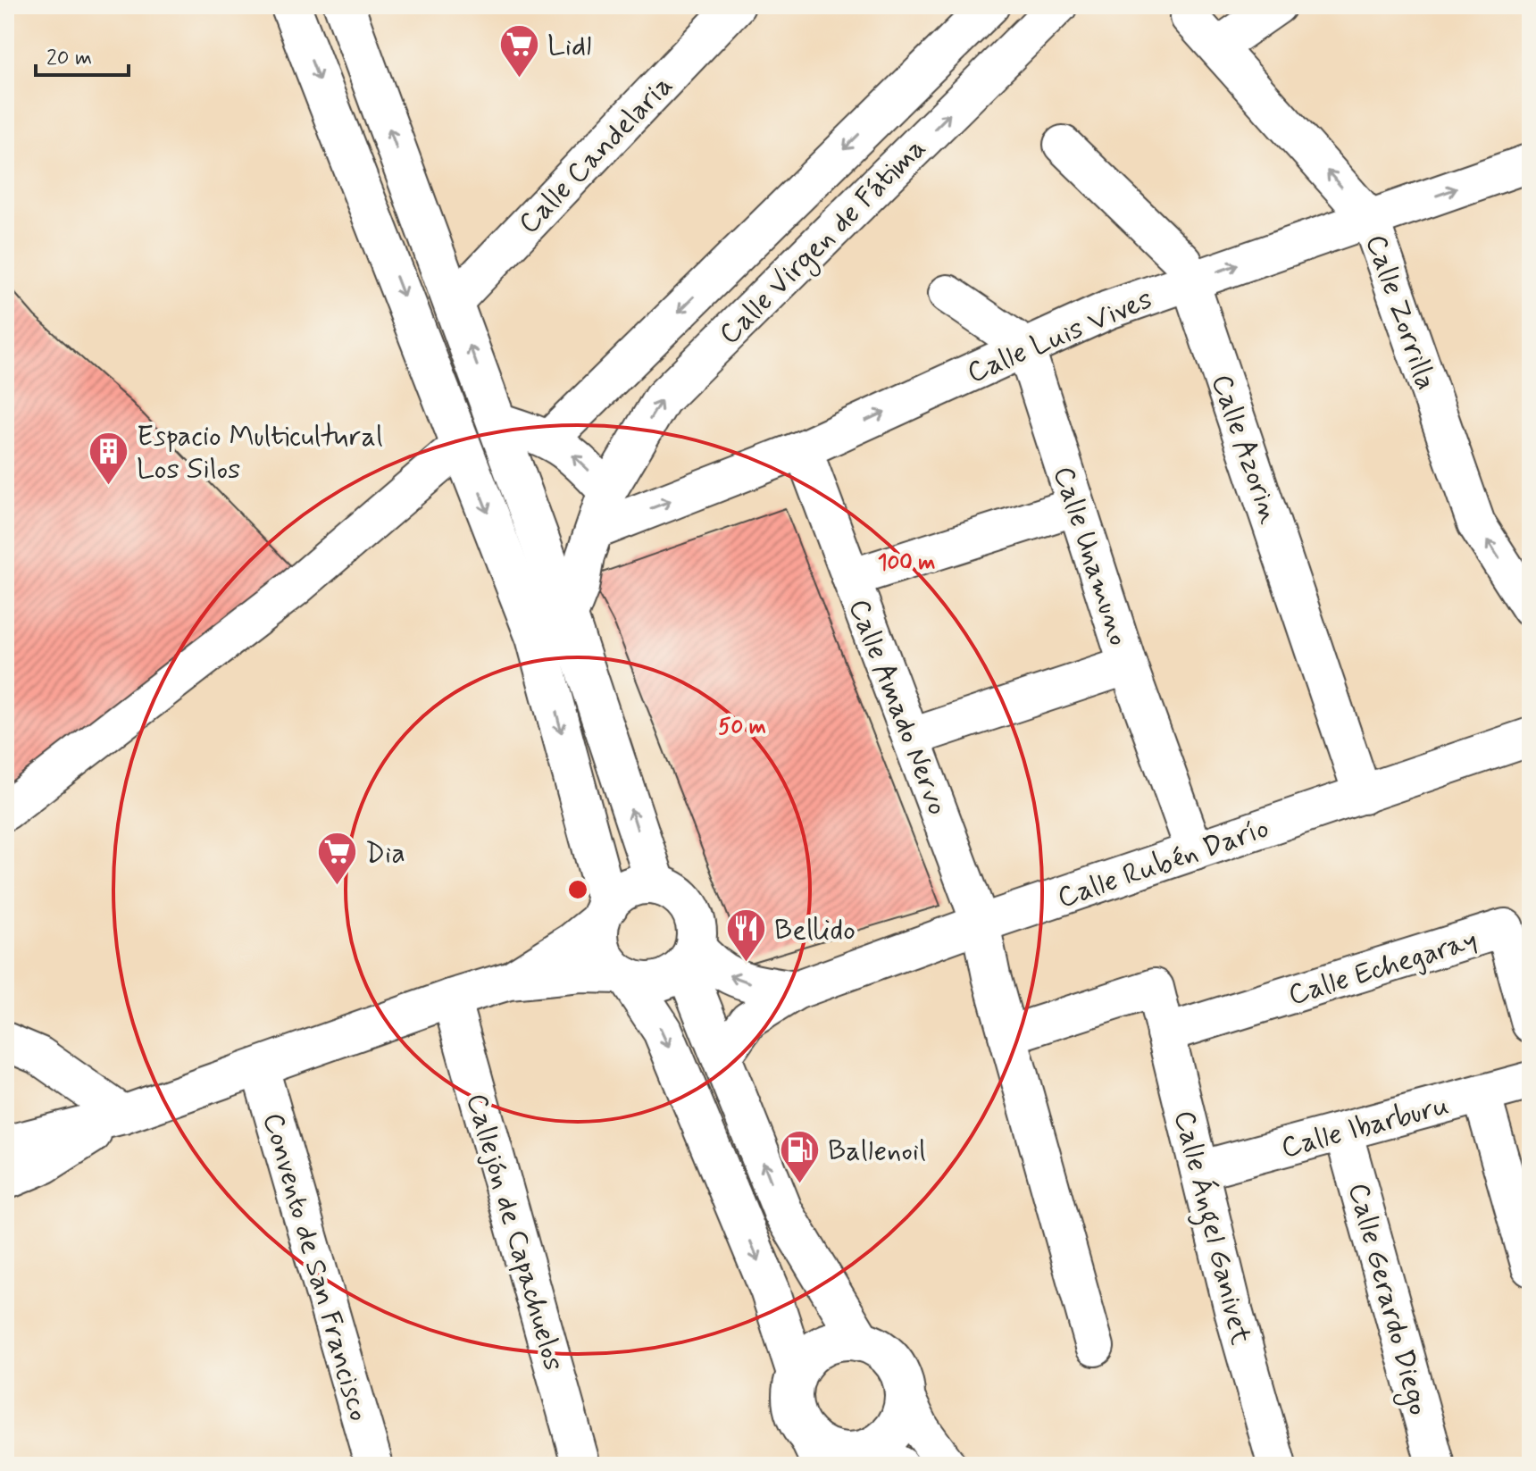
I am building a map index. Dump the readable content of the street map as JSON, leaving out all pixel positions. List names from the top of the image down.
{
  "streets": {
    "street": [
      "Calle Candelaria",
      "Calle Virgen de Fátima",
      "Calle Zorrilla",
      "Calle Luis Vives",
      "Calle Azorin",
      "Calle Unamuno",
      "Calle Amado Nervo",
      "Calle Rubén Darío",
      "Calle Echegaray",
      "Calle Ibarburu",
      "Calle Ángel Ganivet",
      "Callejón de Capachuelos",
      "Convento de San Francisco",
      "Calle Gerardo Diego"
    ]
  },
  "crossings": [
    ["Calle Virgen de Fátima", "Calle Luis Vives"],
    ["Calle Zorrilla", "Calle Luis Vives"],
    ["Calle Luis Vives", "Calle Azorin"],
    ["Calle Luis Vives", "Calle Unamuno"],
    ["Calle Luis Vives", "Calle Amado Nervo"],
    ["Calle Azorin", "Calle Rubén Darío"],
    ["Calle Unamuno", "Calle Rubén Darío"],
    ["Calle Amado Nervo", "Calle Rubén Darío"],
    ["Calle Amado Nervo", "Calle Ángel Ganivet"],
    ["Calle Echegaray", "Calle Ángel Ganivet"],
    ["Calle Ibarburu", "Calle Ángel Ganivet"],
    ["Calle Ibarburu", "Calle Gerardo Diego"]
  ],
  "one_way": ["Calle Zorrilla"],
  "places": {
    "supermarket": ["Lidl", "Dia"],
    "building": ["Espacio Multicultural Los Silos"],
    "restaurant": ["Bellido"],
    "fuel station": ["Ballenoil"]
  },
  "scale_bar": "20 m",
  "rings": ["100 m", "50 m"]
}
